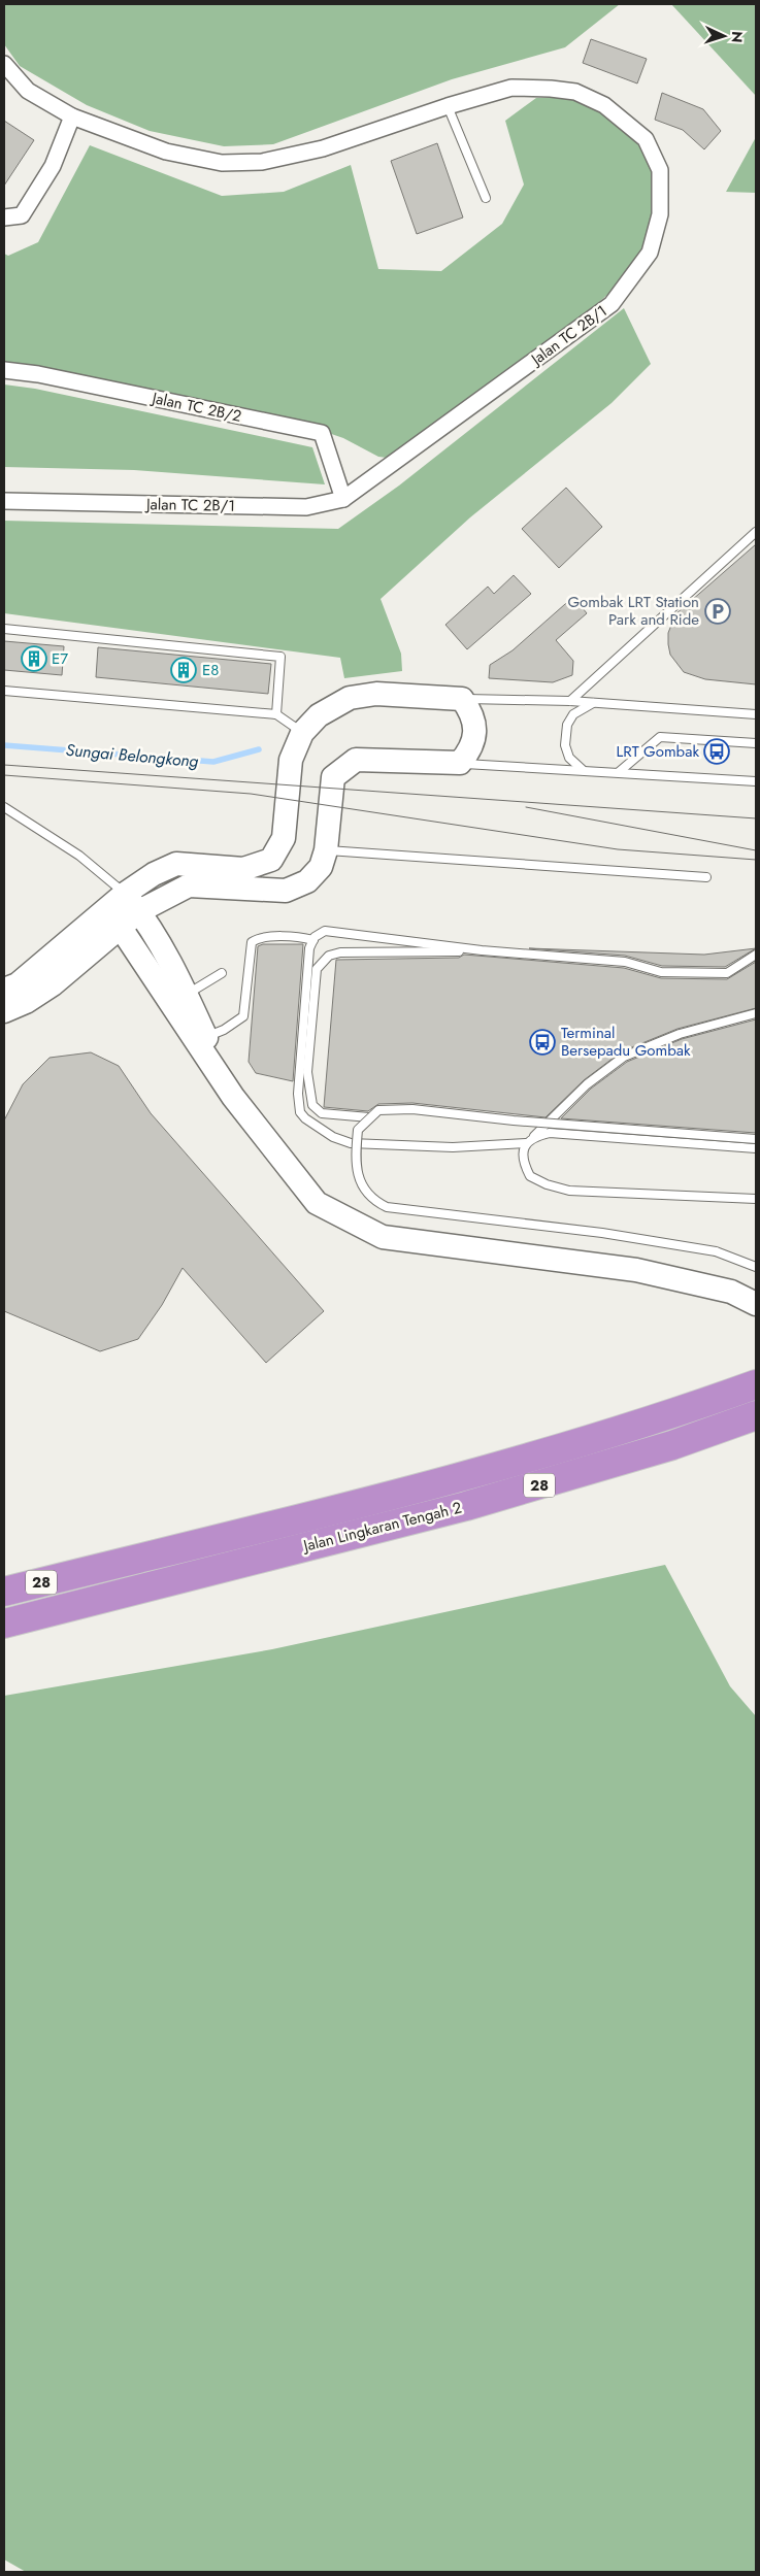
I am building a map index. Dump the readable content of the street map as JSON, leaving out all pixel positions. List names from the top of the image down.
{
  "streets": {
    "highway": ["28", "Jalan Lingkaran Tengah 2"],
    "street": ["Jalan TC 2B/1", "Jalan TC 2B/2"]
  },
  "crossings": [
    ["Jalan TC 2B/1", "Jalan TC 2B/2"]
  ],
  "water": ["Sungai Belongkong"],
  "places": {
    "parking": ["Gombak LRT Station Park and Ride"],
    "building": ["E7", "E8"],
    "bus stop": ["LRT Gombak", "Terminal Bersepadu Gombak"]
  },
  "north": "right"
}
